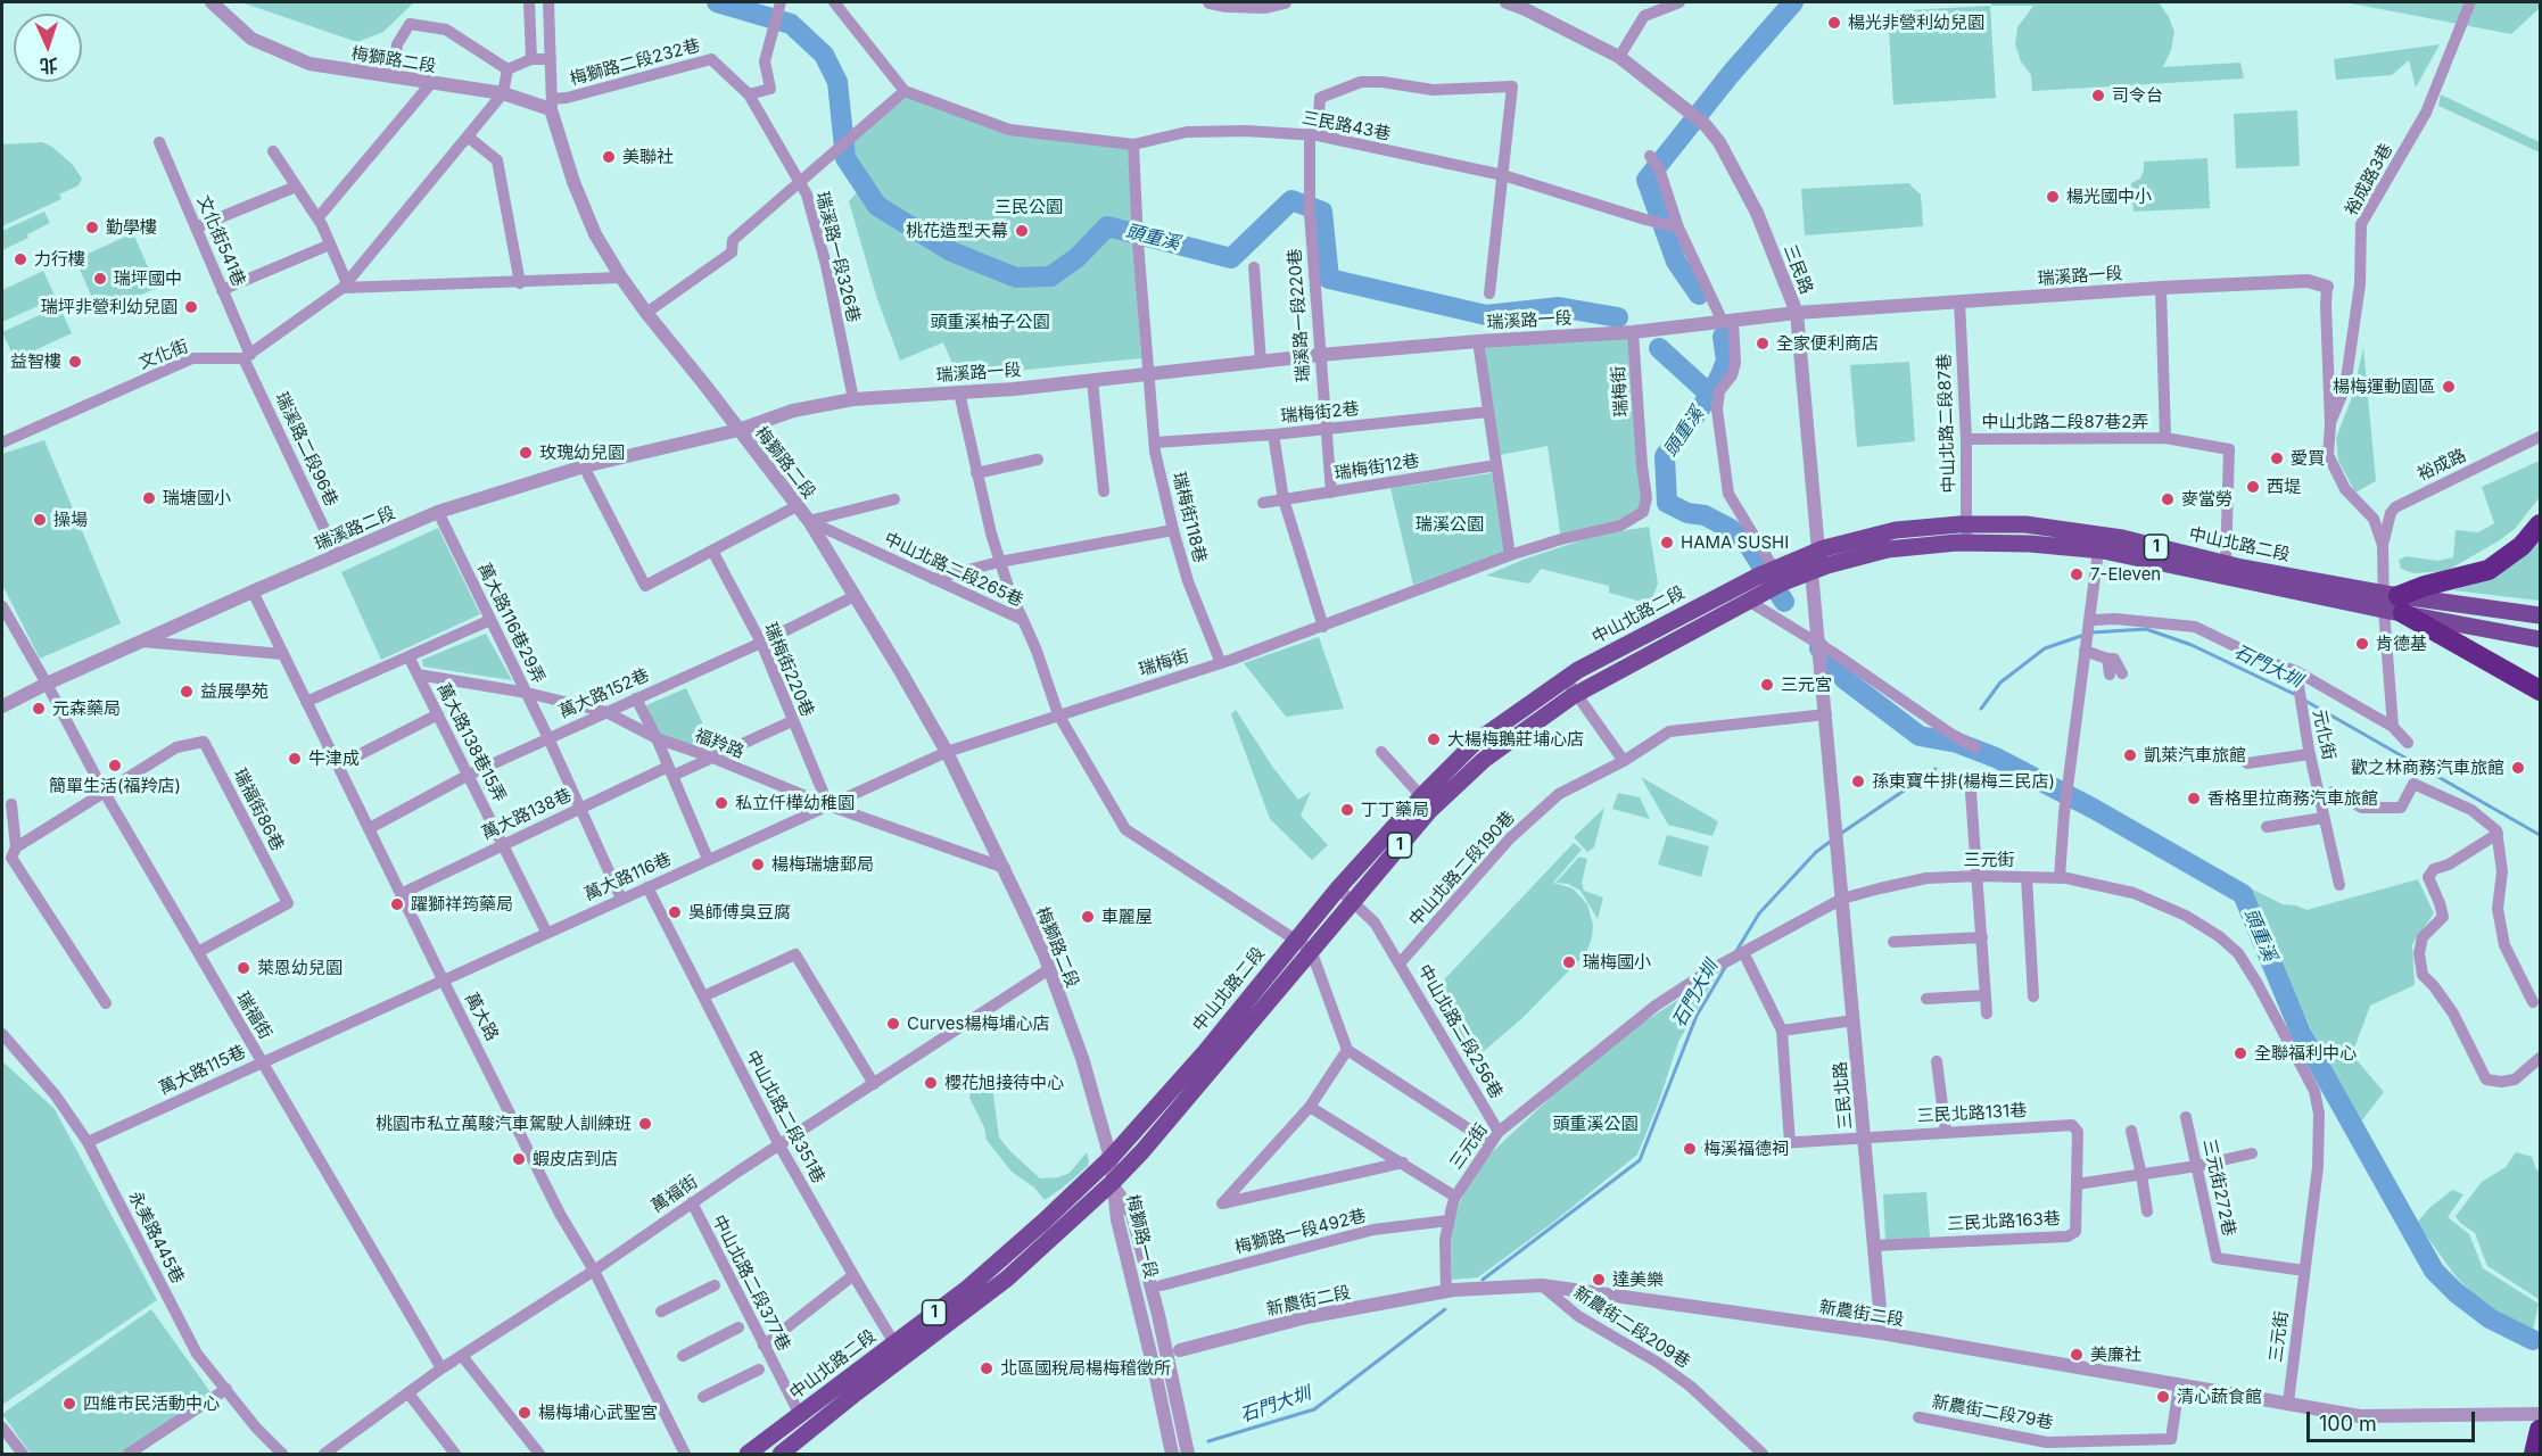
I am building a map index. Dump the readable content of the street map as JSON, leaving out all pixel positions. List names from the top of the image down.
{
  "streets": {
    "main road": ["中山北路二段", "1"],
    "street": [
      "梅獅路二段",
      "梅獅路二段232巷",
      "三民路43巷",
      "裕成路3巷",
      "文化街541巷",
      "瑞溪路一段326巷",
      "三民路",
      "瑞溪路一段",
      "瑞溪路一段220巷",
      "文化街",
      "瑞梅街",
      "瑞梅街2巷",
      "中山北路二段87巷2弄",
      "中山北路二段87巷",
      "瑞溪路二段96巷",
      "裕成路",
      "瑞梅街12巷",
      "瑞梅街118巷",
      "瑞溪路二段",
      "中山北路二段265巷",
      "萬大路116巷29弄",
      "瑞梅街220巷",
      "萬大路152巷",
      "元化街",
      "萬大路138巷15弄",
      "福羚路",
      "瑞福街86巷",
      "萬大路138巷",
      "三元街",
      "中山北路二段190巷",
      "萬大路116巷",
      "瑞福街",
      "萬大路",
      "中山北路二段256巷",
      "萬大路115巷",
      "三民北路",
      "三民北路131巷",
      "中山北路二段351巷",
      "三元街272巷",
      "萬福街",
      "三民北路163巷",
      "梅獅路一段492巷",
      "梅獅路一段",
      "永美路445巷",
      "中山北路二段377巷",
      "新農街二段",
      "新農街二段209巷",
      "新農街二段79巷"
    ]
  },
  "crossings": [
    ["梅獅路二段", "梅獅路二段232巷"],
    ["梅獅路二段", "瑞溪路一段"],
    ["梅獅路二段", "瑞梅街"],
    ["梅獅路二段", "瑞溪路二段"],
    ["梅獅路二段", "中山北路二段"],
    ["梅獅路二段", "中山北路二段265巷"],
    ["梅獅路二段", "萬大路152巷"],
    ["梅獅路二段", "福羚路"],
    ["梅獅路二段", "萬福街"],
    ["梅獅路二段", "梅獅路一段"],
    ["梅獅路二段232巷", "瑞溪路一段326巷"],
    ["三民路43巷", "瑞溪路一段220巷"],
    ["三民路43巷", "瑞梅街118巷"],
    ["裕成路3巷", "瑞溪路一段"],
    ["裕成路3巷", "裕成路"],
    ["裕成路3巷", "中山北路二段"],
    ["裕成路3巷", "元化街"],
    ["文化街541巷", "文化街"],
    ["文化街541巷", "瑞溪路二段96巷"],
    ["瑞溪路一段326巷", "瑞溪路一段"],
    ["三民路", "瑞溪路一段"],
    ["三民路", "中山北路二段"],
    ["瑞溪路一段", "瑞溪路一段220巷"],
    ["瑞溪路一段", "瑞梅街"],
    ["瑞溪路一段", "中山北路二段87巷"],
    ["瑞溪路一段", "瑞梅街118巷"],
    ["瑞溪路一段", "瑞溪路二段"],
    ["瑞溪路一段220巷", "瑞梅街2巷"],
    ["瑞溪路一段220巷", "瑞梅街12巷"],
    ["文化街", "瑞溪路二段96巷"],
    ["瑞梅街", "瑞梅街118巷"],
    ["瑞梅街", "中山北路二段265巷"],
    ["瑞梅街", "瑞梅街220巷"],
    ["瑞梅街", "福羚路"],
    ["瑞梅街", "萬大路116巷"],
    ["瑞梅街2巷", "瑞梅街118巷"],
    ["中山北路二段87巷2弄", "中山北路二段87巷"],
    ["中山北路二段87巷2弄", "中山北路二段"],
    ["中山北路二段87巷", "中山北路二段"],
    ["瑞溪路二段96巷", "瑞溪路二段"],
    ["瑞溪路二段", "萬大路116巷29弄"],
    ["瑞溪路二段", "瑞福街"],
    ["瑞溪路二段", "萬大路"],
    ["中山北路二段", "1"],
    ["中山北路二段", "中山北路二段265巷"],
    ["中山北路二段", "中山北路二段256巷"],
    ["中山北路二段", "中山北路二段351巷"],
    ["中山北路二段", "梅獅路一段"],
    ["中山北路二段", "中山北路二段377巷"],
    ["萬大路116巷29弄", "萬大路152巷"],
    ["萬大路116巷29弄", "福羚路"],
    ["萬大路116巷29弄", "萬大路138巷"],
    ["萬大路116巷29弄", "萬大路116巷"],
    ["瑞梅街220巷", "萬大路152巷"],
    ["瑞梅街220巷", "福羚路"],
    ["瑞梅街220巷", "萬大路138巷"],
    ["瑞梅街220巷", "萬大路116巷"],
    ["萬大路152巷", "萬大路138巷15弄"],
    ["萬大路152巷", "福羚路"],
    ["萬大路152巷", "萬大路"],
    ["萬大路138巷15弄", "福羚路"],
    ["萬大路138巷15弄", "萬大路138巷"],
    ["萬大路138巷15弄", "萬大路116巷"],
    ["福羚路", "萬大路138巷"],
    ["福羚路", "萬大路116巷"],
    ["瑞福街86巷", "瑞福街"],
    ["萬大路138巷", "萬大路"],
    ["三元街", "中山北路二段256巷"],
    ["三元街", "三民北路"],
    ["三元街", "三元街272巷"],
    ["三元街", "梅獅路一段492巷"],
    ["三元街", "新農街二段"],
    ["中山北路二段190巷", "中山北路二段256巷"],
    ["中山北路二段190巷", "三民北路"],
    ["萬大路116巷", "萬大路"],
    ["萬大路116巷", "萬大路115巷"],
    ["萬大路116巷", "中山北路二段351巷"],
    ["瑞福街", "萬大路115巷"],
    ["瑞福街", "萬福街"],
    ["萬大路", "萬大路115巷"],
    ["萬大路", "萬福街"],
    ["萬大路115巷", "永美路445巷"],
    ["三民北路", "三民北路131巷"],
    ["三民北路", "三民北路163巷"],
    ["三民北路", "新農街二段"],
    ["三民北路131巷", "三民北路163巷"],
    ["中山北路二段351巷", "萬福街"],
    ["萬福街", "中山北路二段377巷"],
    ["新農街二段", "新農街二段209巷"],
    ["新農街二段", "新農街二段79巷"]
  ],
  "water": ["頭重溪", "石門大圳"],
  "parks": [
    "三民公園",
    "頭重溪柚子公園",
    "瑞溪公園",
    "頭重溪公園"
  ],
  "places": [
    "楊光非營利幼兒園",
    "司令台",
    "美聯社",
    "楊光國中小",
    "勤學樓",
    "桃花造型天幕",
    "力行樓",
    "瑞坪國中",
    "瑞坪非營利幼兒園",
    "全家便利商店",
    "益智樓",
    "楊梅運動園區",
    "玫瑰幼兒園",
    "愛買",
    "西堤",
    "瑞塘國小",
    "麥當勞",
    "操場",
    "HAMA SUSHI",
    "7-Eleven",
    "肯德基",
    "三元宮",
    "益展學苑",
    "元森藥局",
    "大楊梅鵝莊埔心店",
    "凱萊汽車旅館",
    "牛津成",
    "簡單生活(福羚店)",
    "歡之林商務汽車旅館",
    "孫東寶牛排(楊梅三民店)",
    "香格里拉商務汽車旅館",
    "私立仟樺幼稚園",
    "丁丁藥局",
    "楊梅瑞塘郵局",
    "躍獅祥筠藥局",
    "吳師傅臭豆腐",
    "車麗屋",
    "瑞梅國小",
    "萊恩幼兒園",
    "Curves楊梅埔心店",
    "全聯福利中心",
    "櫻花旭接待中心",
    "桃園市私立萬駿汽車駕駛人訓練班",
    "梅溪福德祠",
    "蝦皮店到店",
    "達美樂",
    "美廉社",
    "北區國稅局楊梅稽徵所",
    "清心蔬食館",
    "四維市民活動中心",
    "楊梅埔心武聖宮"
  ],
  "scale_bar": "100 m",
  "north": "bottom"
}
